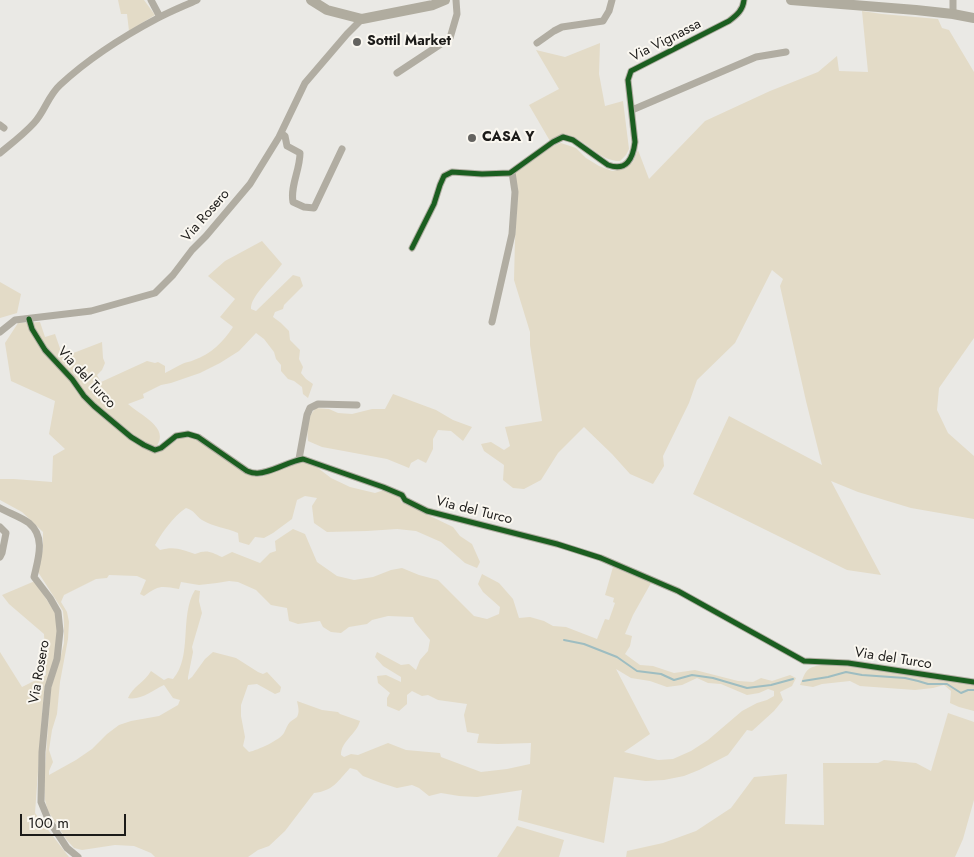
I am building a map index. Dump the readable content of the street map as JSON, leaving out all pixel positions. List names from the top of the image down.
{
  "streets": {
    "street": ["Via Vignassa", "Via Rosero", "Via del Turco"]
  },
  "crossings": [
    ["Via Rosero", "Via del Turco"]
  ],
  "places": ["Sottil Market", "CASA Y"],
  "scale_bar": "100 m"
}
